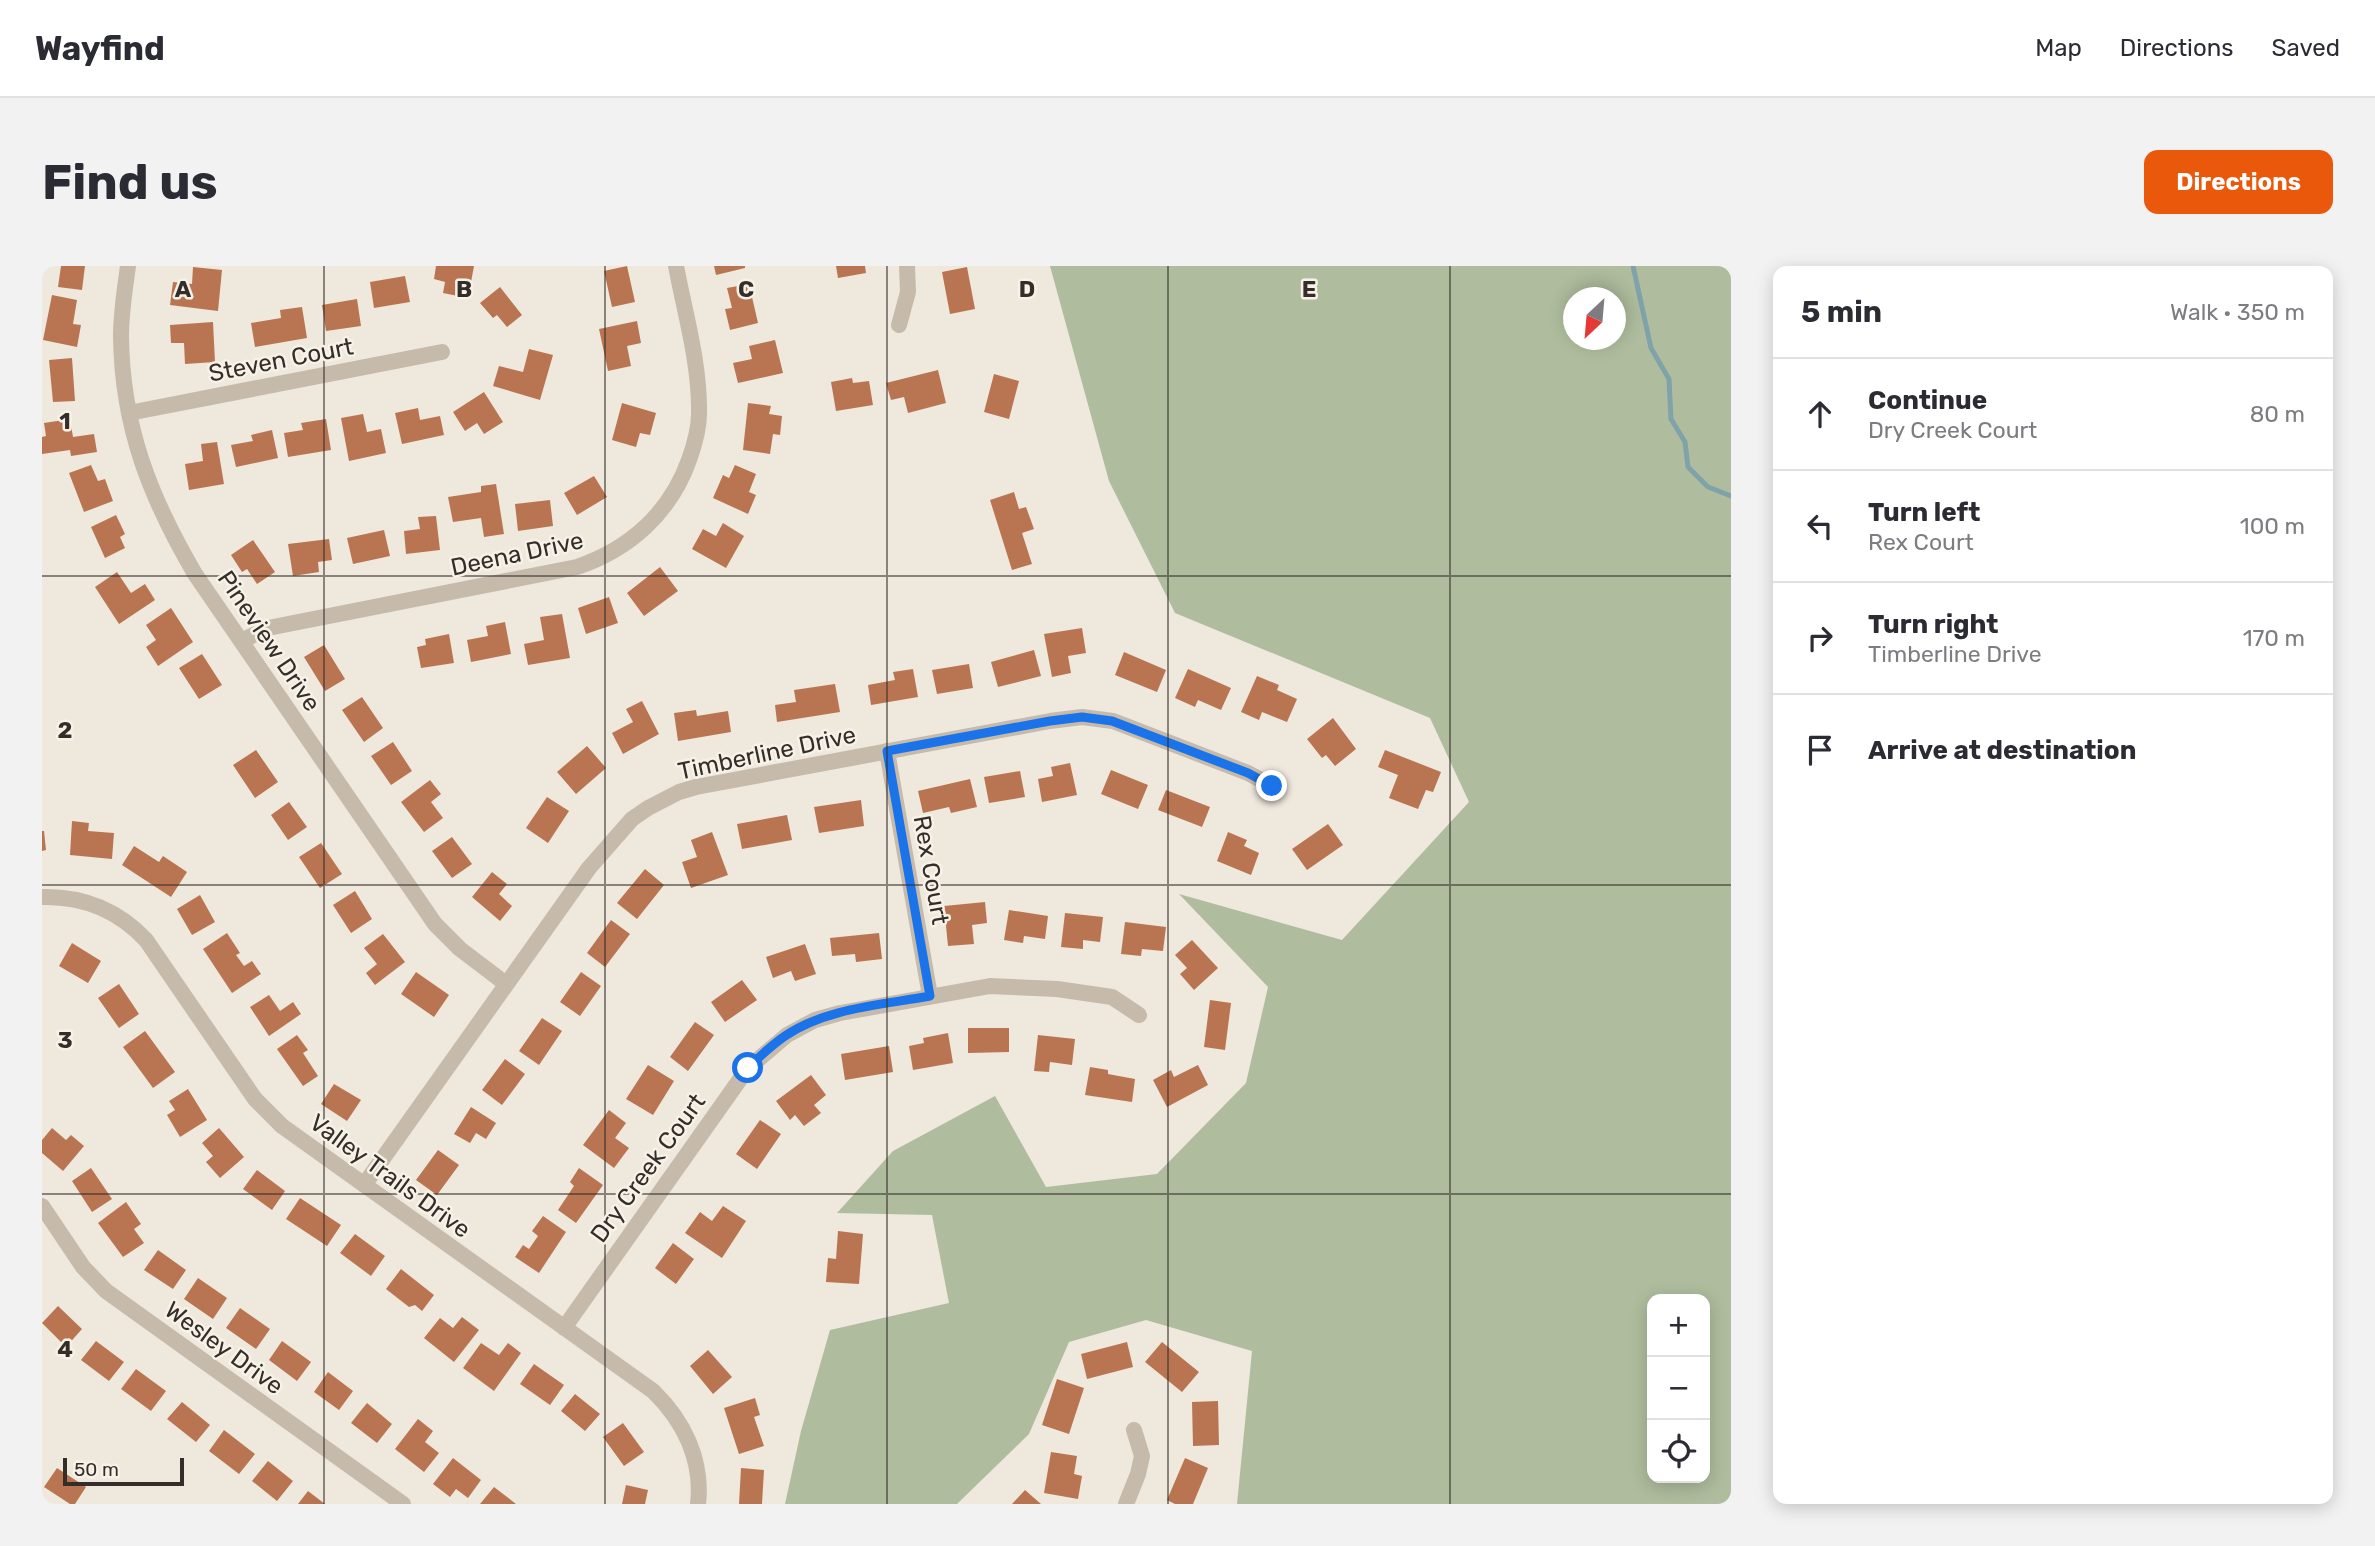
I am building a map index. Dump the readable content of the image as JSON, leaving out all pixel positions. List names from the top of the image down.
{
  "streets": {
    "street": [
      "Steven Court",
      "Deena Drive",
      "Pineview Drive",
      "Timberline Drive",
      "Rex Court",
      "Dry Creek Court",
      "Valley Trails Drive",
      "Wesley Drive"
    ]
  },
  "crossings": [
    ["Steven Court", "Pineview Drive"],
    ["Deena Drive", "Pineview Drive"],
    ["Pineview Drive", "Timberline Drive"],
    ["Timberline Drive", "Rex Court"],
    ["Timberline Drive", "Valley Trails Drive"],
    ["Rex Court", "Dry Creek Court"],
    ["Dry Creek Court", "Valley Trails Drive"]
  ],
  "scale_bar": "50 m",
  "north": "bottom left",
  "page": {
    "header": "Wayfind",
    "nav": ["Map", "Directions", "Saved"],
    "buttons": "Directions",
    "title": "Find us",
    "heading": ["5 min", "Walk · 350 m"],
    "list": [
      ["Continue", "Dry Creek Court", "80 m"],
      ["Turn left", "Rex Court", "100 m"],
      ["Turn right", "Timberline Drive", "170 m"],
      "Arrive at destination"
    ],
    "map_buttons": ["+", "−"],
    "scale": "50 m"
  },
  "grid": {
    "columns": [
      "A",
      "B",
      "C",
      "D",
      "E"
    ],
    "rows": [
      "1",
      "2",
      "3",
      "4"
    ]
  }
}
